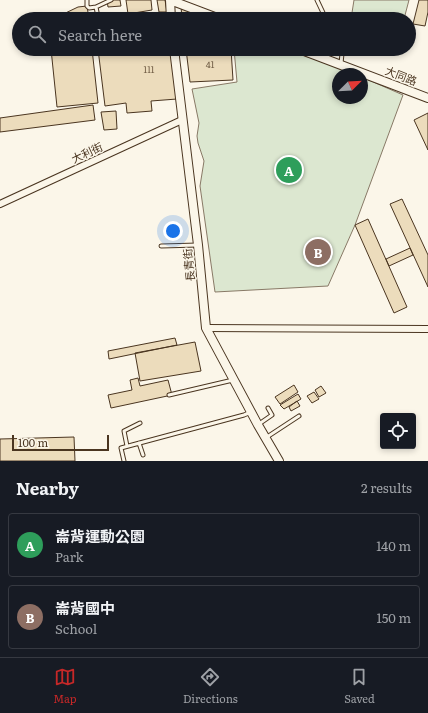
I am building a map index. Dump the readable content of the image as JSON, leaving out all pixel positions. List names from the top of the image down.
{
  "streets": {
    "street": ["大同路", "大利街", "長青街"]
  },
  "crossings": [
    ["大利街", "長青街"]
  ],
  "house_numbers": ["41", "111"],
  "scale_bar": "100 m",
  "north": "top right",
  "page": {
    "search": "Search here",
    "pins": ["A", "B"],
    "scale": "100 m",
    "heading": ["Nearby", "2 results"],
    "list": [
      {
        "mark": "A",
        "name": "崙背運動公園",
        "note": "Park",
        "value": "140 m"
      },
      {
        "mark": "B",
        "name": "崙背國中",
        "note": "School",
        "value": "150 m"
      }
    ],
    "nav": ["Map", "Directions", "Saved"]
  }
}
